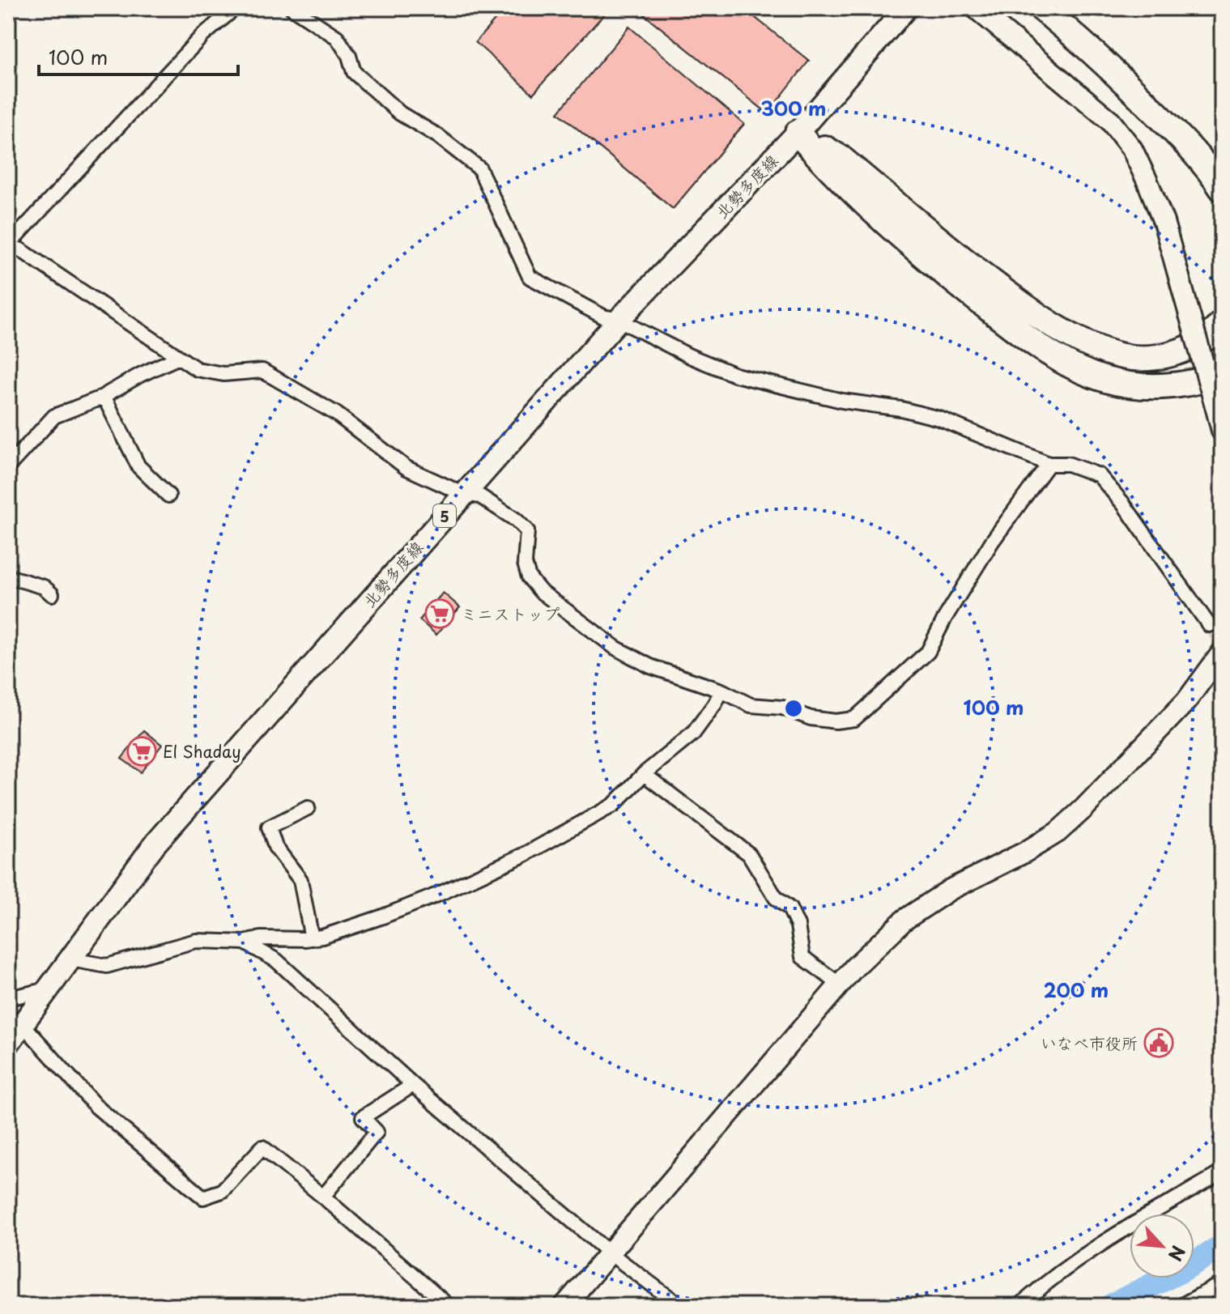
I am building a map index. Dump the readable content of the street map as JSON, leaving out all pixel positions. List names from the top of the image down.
{
  "streets": {
    "main road": ["北勢多度線", "5"]
  },
  "places": {
    "supermarket": ["ミニストップ", "El Shaday"],
    "public building": ["いなべ市役所"]
  },
  "scale_bar": "100 m",
  "north": "bottom right",
  "rings": ["300 m", "100 m", "200 m"]
}
